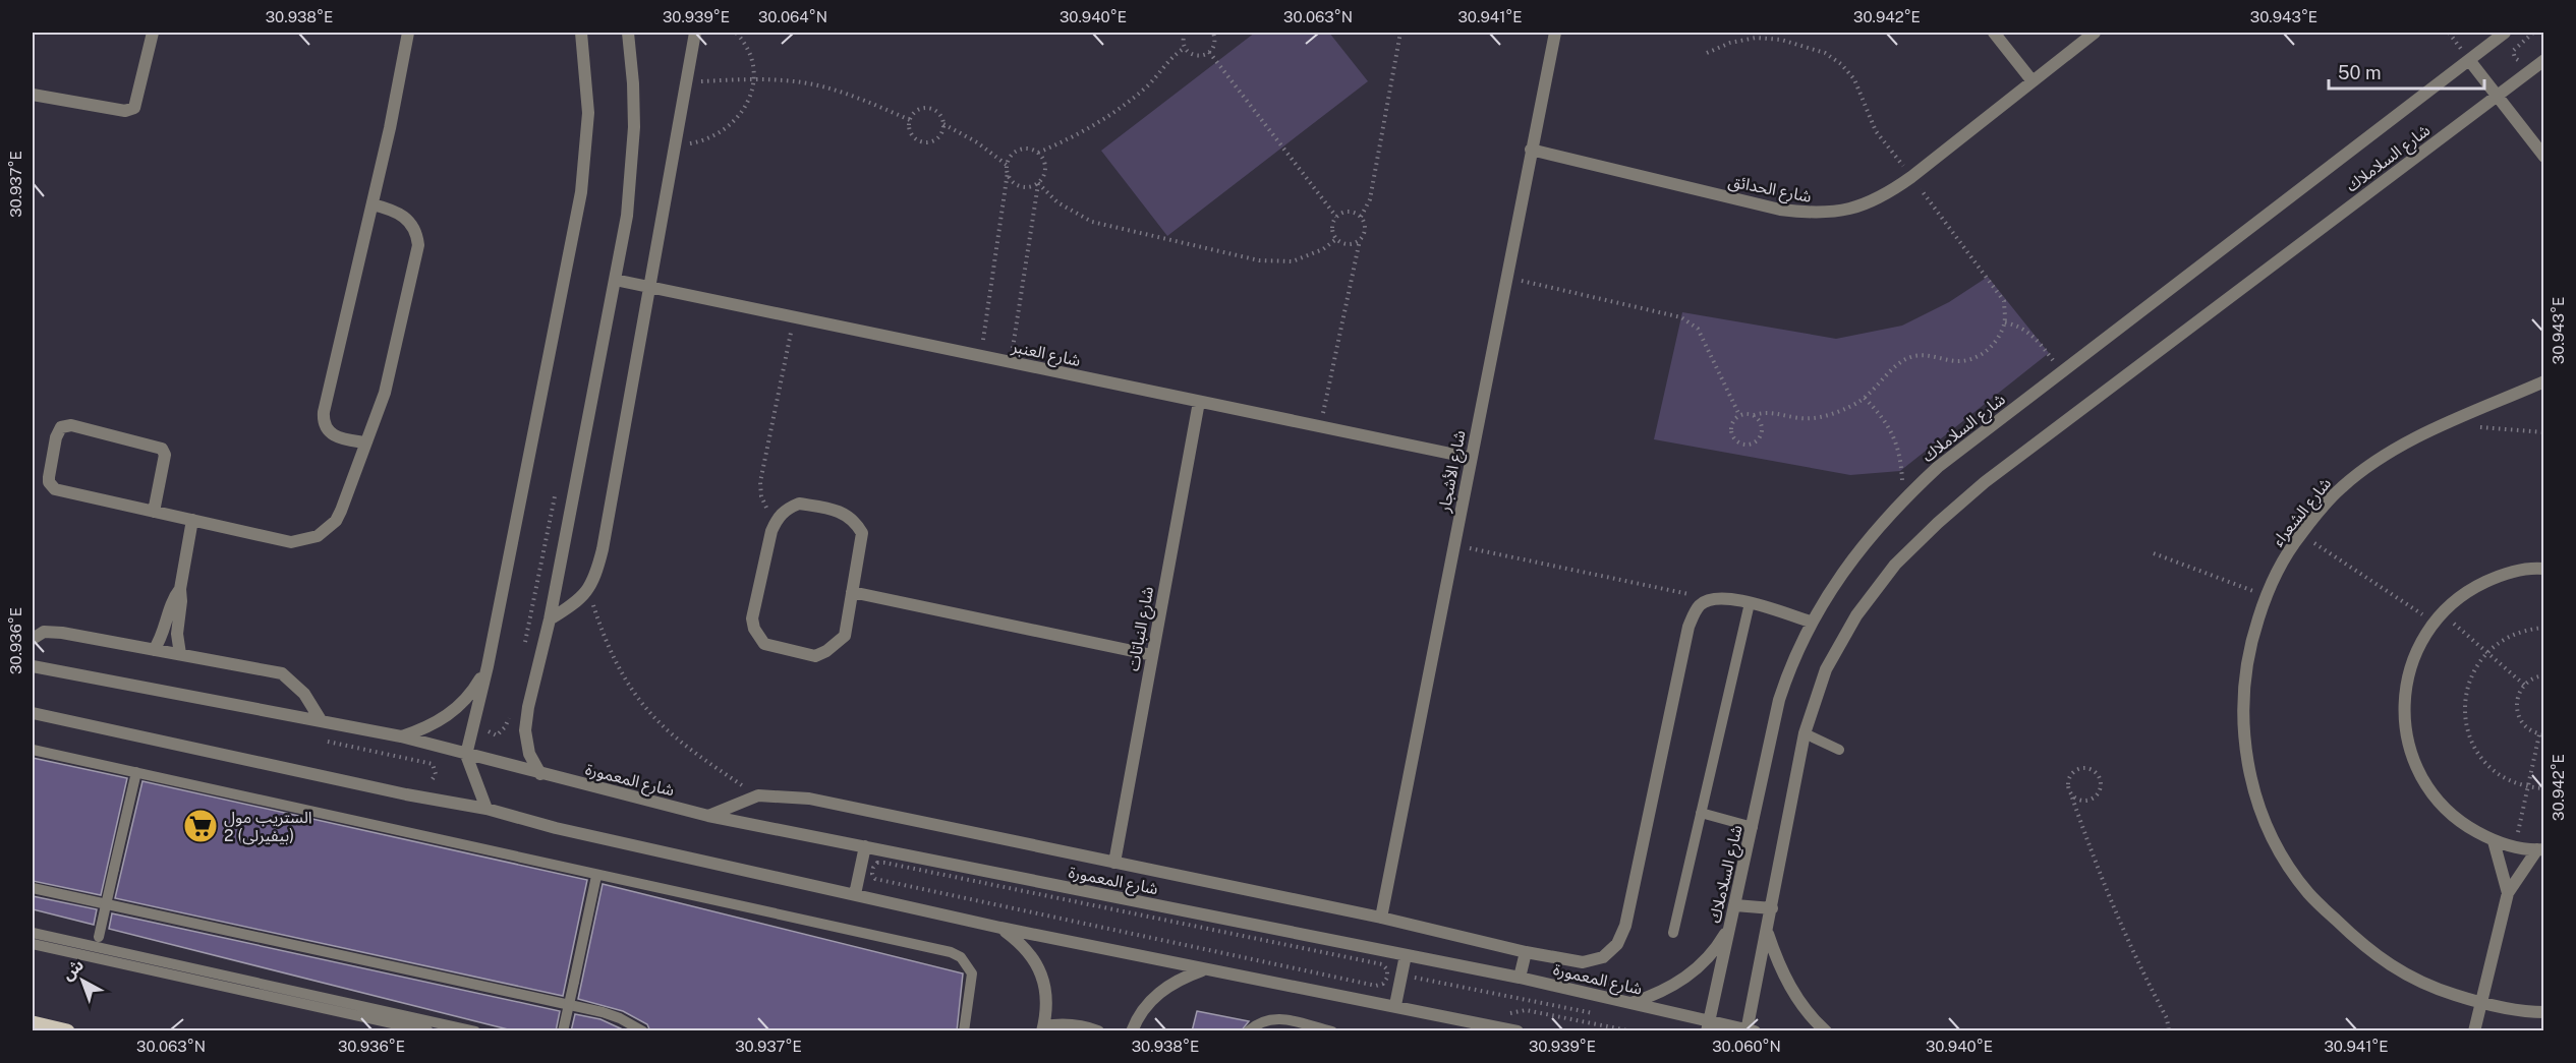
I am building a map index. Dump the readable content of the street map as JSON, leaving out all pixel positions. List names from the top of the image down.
{
  "streets": {
    "street": [
      "شارع السلاملاك",
      "شارع الحدائق",
      "شارع العنبر",
      "شارع الأشجار",
      "شارع الشعراء",
      "شارع النباتات",
      "شارع المعمورة"
    ]
  },
  "crossings": [
    ["شارع السلاملاك", "شارع المعمورة"],
    ["شارع الحدائق", "شارع الأشجار"],
    ["شارع العنبر", "شارع الأشجار"],
    ["شارع العنبر", "شارع النباتات"]
  ],
  "places": {
    "supermarket": ["الستريب مول 2 (بيفيرلى)"]
  },
  "scale_bar": "50 m",
  "north": "top left",
  "coordinates": [
    "30.938°E",
    "30.939°E",
    "30.064°N",
    "30.940°E",
    "30.063°N",
    "30.941°E",
    "30.942°E",
    "30.943°E",
    "30.937°E",
    "30.936°E",
    "30.060°N"
  ]
}
